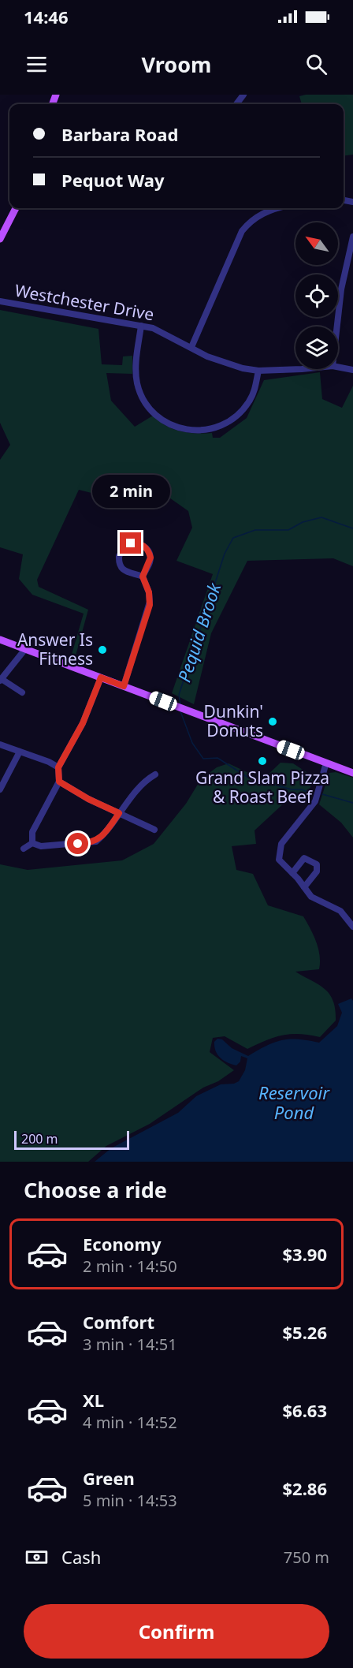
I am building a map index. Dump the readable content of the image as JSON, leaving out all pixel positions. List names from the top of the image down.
{
  "streets": {
    "street": ["Westchester Drive"]
  },
  "water": ["Pequid Brook", "Reservoir Pond"],
  "places": ["Answer Is Fitness", "Dunkin' Donuts", "Grand Slam Pizza & Roast Beef"],
  "scale_bar": "200 m",
  "north": "top left",
  "page": {
    "status": "14:46",
    "header": "Vroom",
    "banner": ["Barbara Road", "Pequot Way"],
    "bubble": "2 min",
    "scale": "200 m",
    "heading": "Choose a ride",
    "list": [
      {
        "name": "Economy",
        "note": "2 min · 14:50",
        "value": "$3.90"
      },
      {
        "name": "Comfort",
        "note": "3 min · 14:51",
        "value": "$5.26"
      },
      {
        "name": "XL",
        "note": "4 min · 14:52",
        "value": "$6.63"
      },
      {
        "name": "Green",
        "note": "5 min · 14:53",
        "value": "$2.86"
      }
    ],
    "pay": ["Cash", "750 m"],
    "buttons": "Confirm"
  }
}
